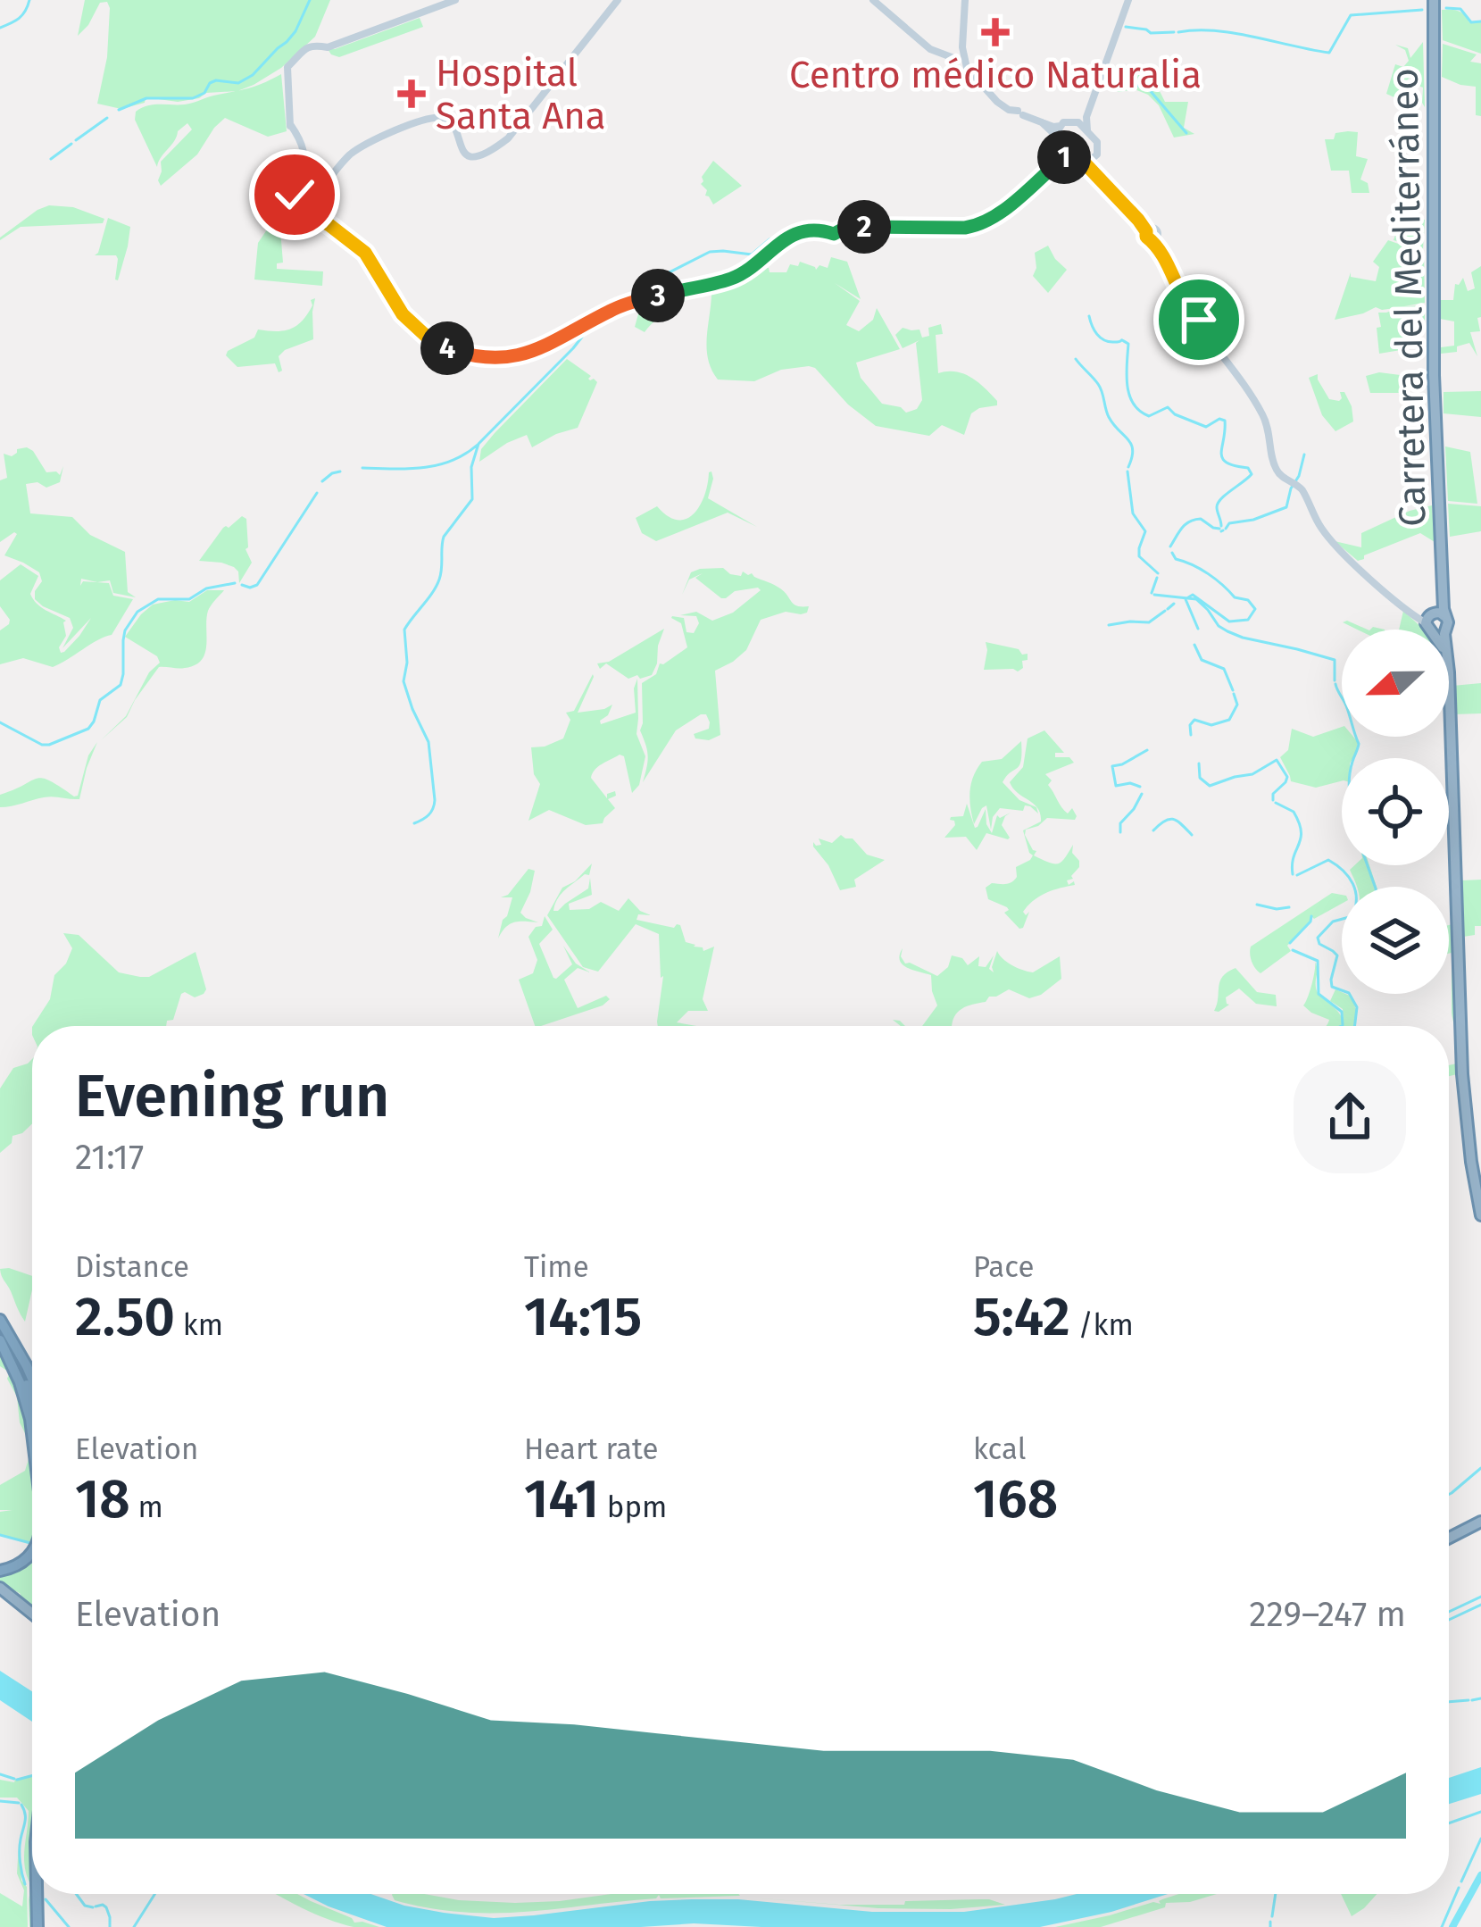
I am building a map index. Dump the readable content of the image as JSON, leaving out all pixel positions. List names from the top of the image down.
{
  "streets": {
    "highway": ["Carretera del Mediterráneo"]
  },
  "places": {
    "health": ["Centro médico Naturalia", "Hospital Santa Ana"]
  },
  "north": "left",
  "page": {
    "pins": [
      "1",
      "2",
      "3",
      "4"
    ],
    "heading": ["Evening run", "21:17"],
    "stats": [
      ["Distance", "2.50 km"],
      ["Time", "14:15"],
      ["Pace", "5:42 /km"],
      ["Elevation", "18 m"],
      ["Heart rate", "141 bpm"],
      ["kcal", "168"]
    ],
    "chart": ["Elevation", "229–247 m"]
  }
}
